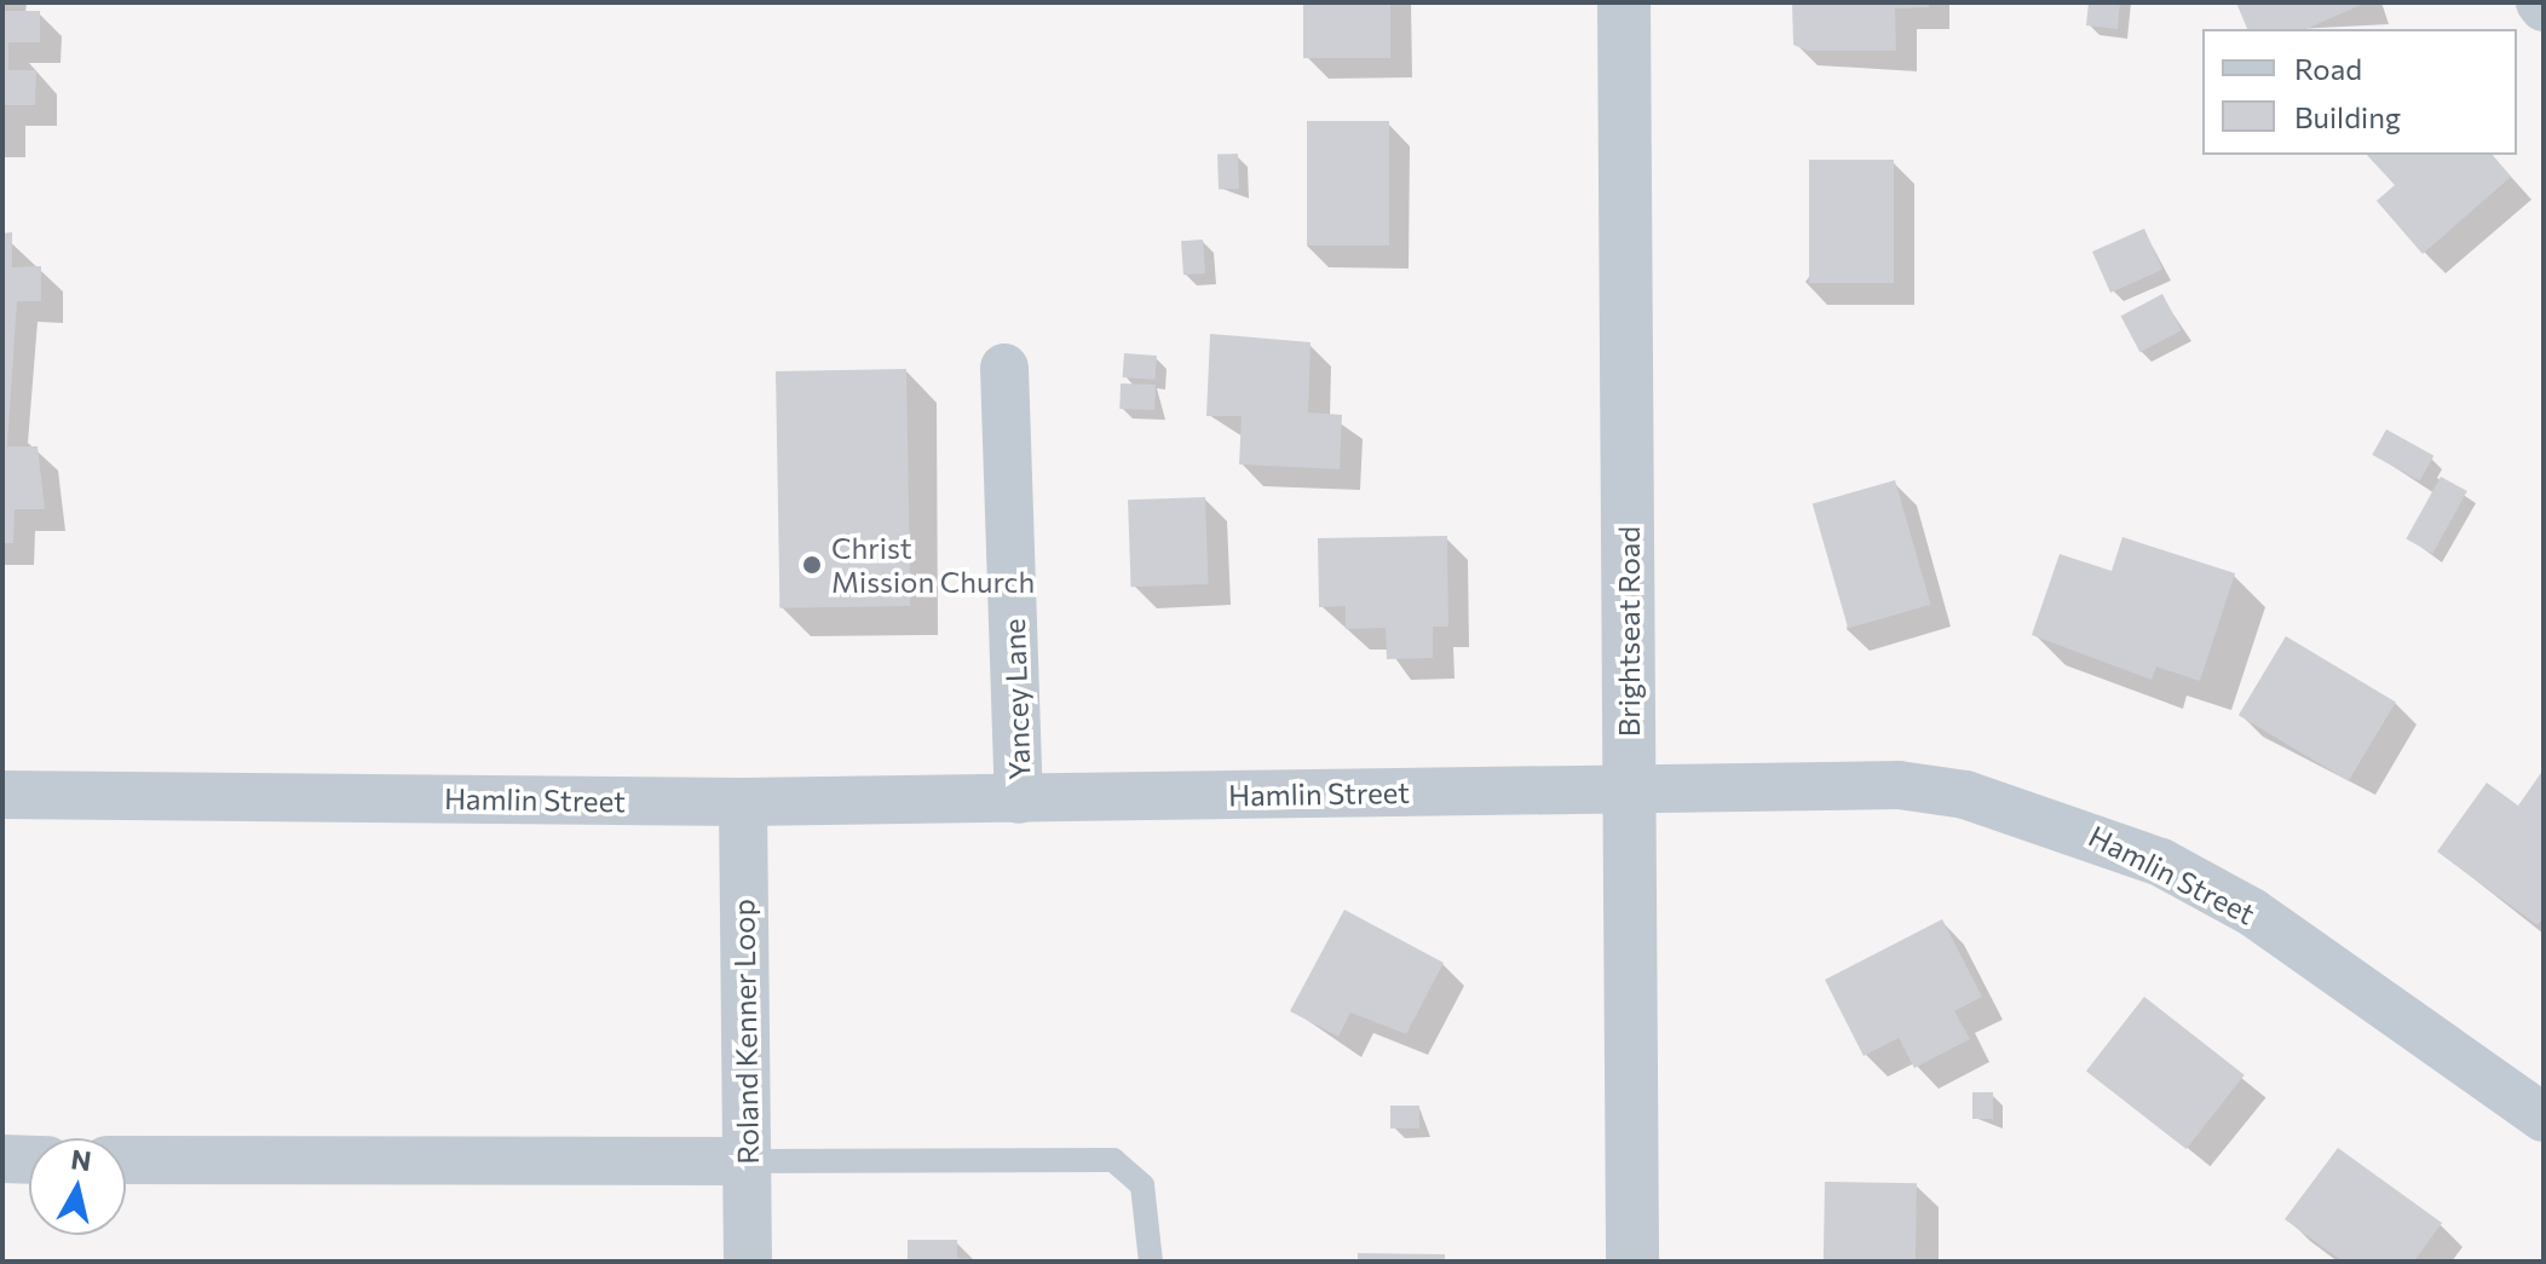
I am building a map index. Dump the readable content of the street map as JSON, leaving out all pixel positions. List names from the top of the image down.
{
  "streets": {
    "street": [
      "Brightseat Road",
      "Yancey Lane",
      "Hamlin Street",
      "Roland Kenner Loop"
    ]
  },
  "crossings": [
    ["Brightseat Road", "Hamlin Street"],
    ["Yancey Lane", "Hamlin Street"],
    ["Hamlin Street", "Roland Kenner Loop"]
  ],
  "places": ["Christ Mission Church"],
  "legend": ["Road", "Building"],
  "north": "top"
}
